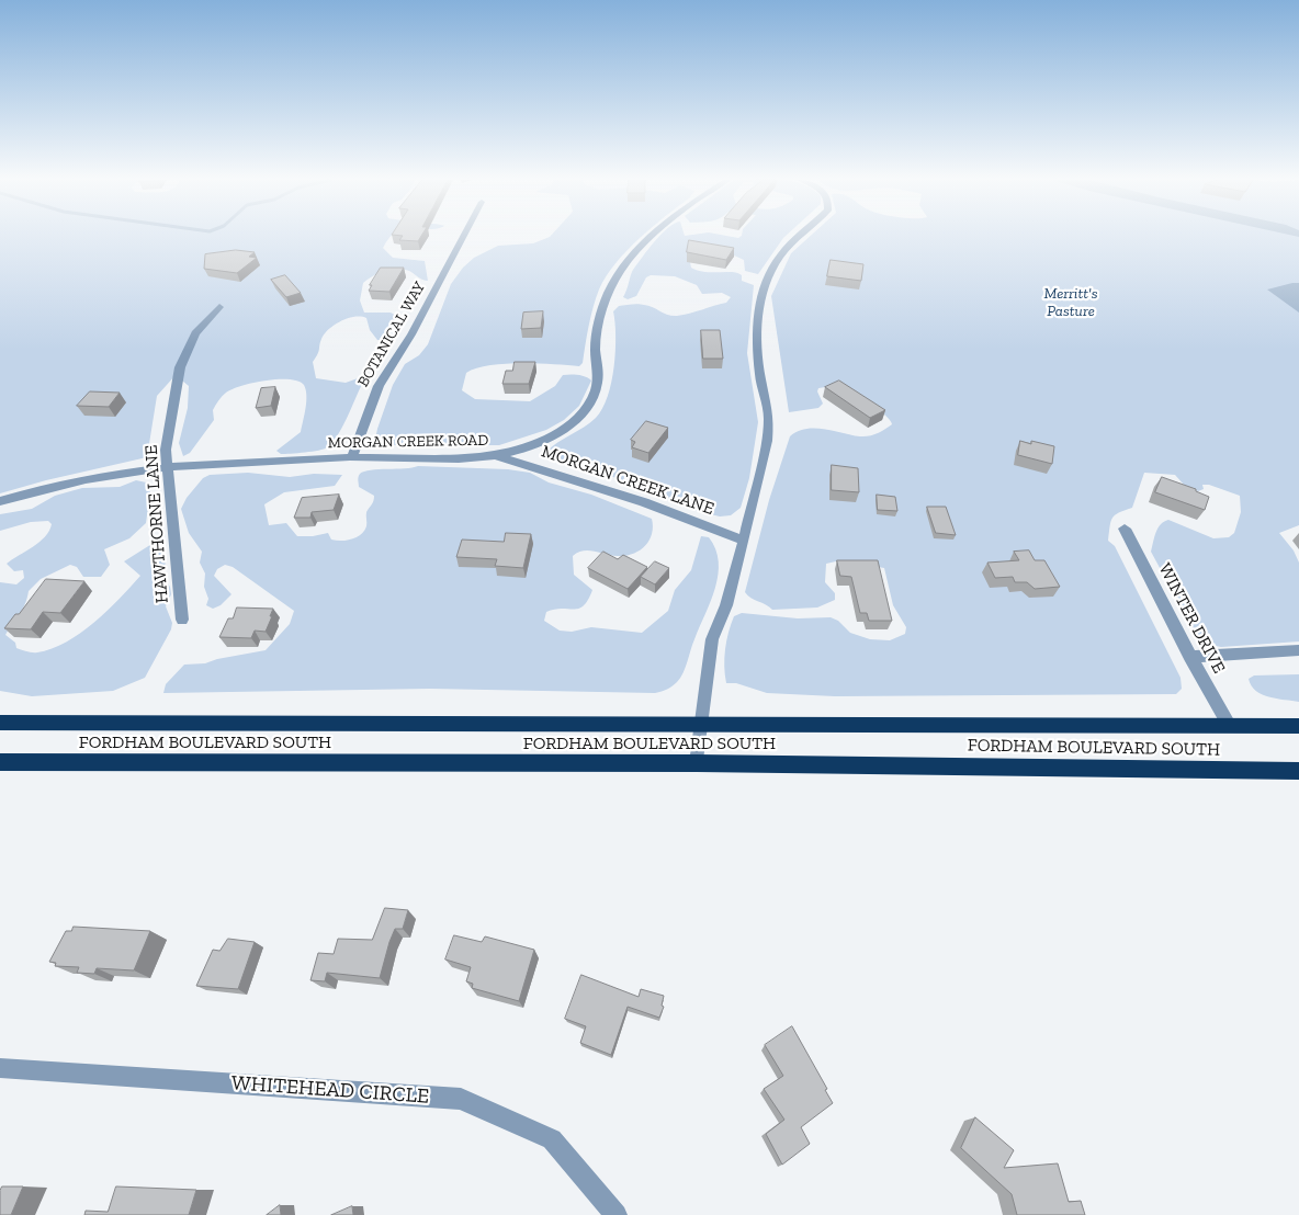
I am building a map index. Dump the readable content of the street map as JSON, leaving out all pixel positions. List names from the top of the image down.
{
  "streets": {
    "highway": ["FORDHAM BOULEVARD SOUTH"],
    "street": [
      "BOTANICAL WAY",
      "MORGAN CREEK ROAD",
      "MORGAN CREEK LANE",
      "HAWTHORNE LANE",
      "WINTER DRIVE",
      "WHITEHEAD CIRCLE"
    ]
  },
  "crossings": [
    ["BOTANICAL WAY", "MORGAN CREEK ROAD"],
    ["MORGAN CREEK ROAD", "MORGAN CREEK LANE"],
    ["MORGAN CREEK ROAD", "HAWTHORNE LANE"],
    ["WINTER DRIVE", "FORDHAM BOULEVARD SOUTH"]
  ],
  "parks": ["Merritt's Pasture"]
}
